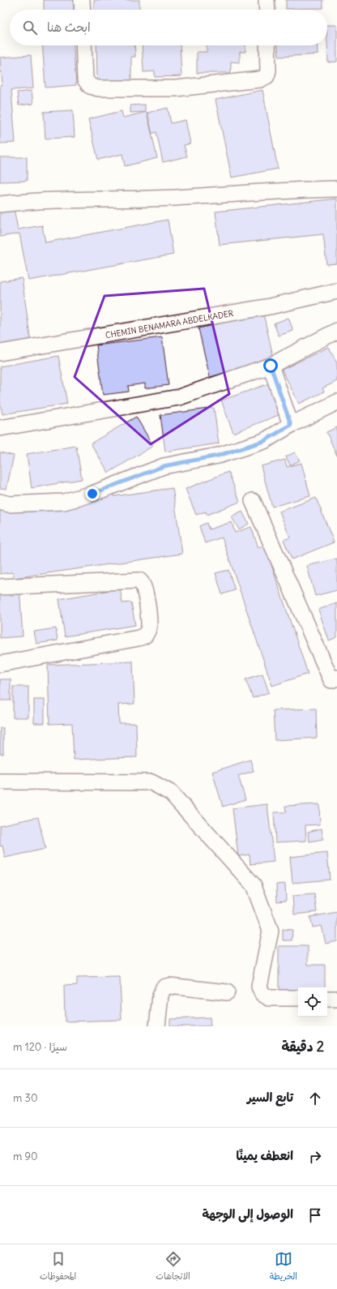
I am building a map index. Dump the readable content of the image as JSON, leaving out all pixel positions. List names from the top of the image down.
{
  "streets": {
    "street": ["CHEMIN BENAMARA ABDELKADER"]
  },
  "page": {
    "search": "ابحث هنا",
    "heading": ["2 دقيقة", "سيرًا · 120 m"],
    "list": [
      ["تابع السير", "30 m"],
      ["انعطف يمينًا", "90 m"],
      "الوصول إلى الوجهة"
    ],
    "nav": ["الخريطة", "الاتجاهات", "المحفوظات"]
  }
}
